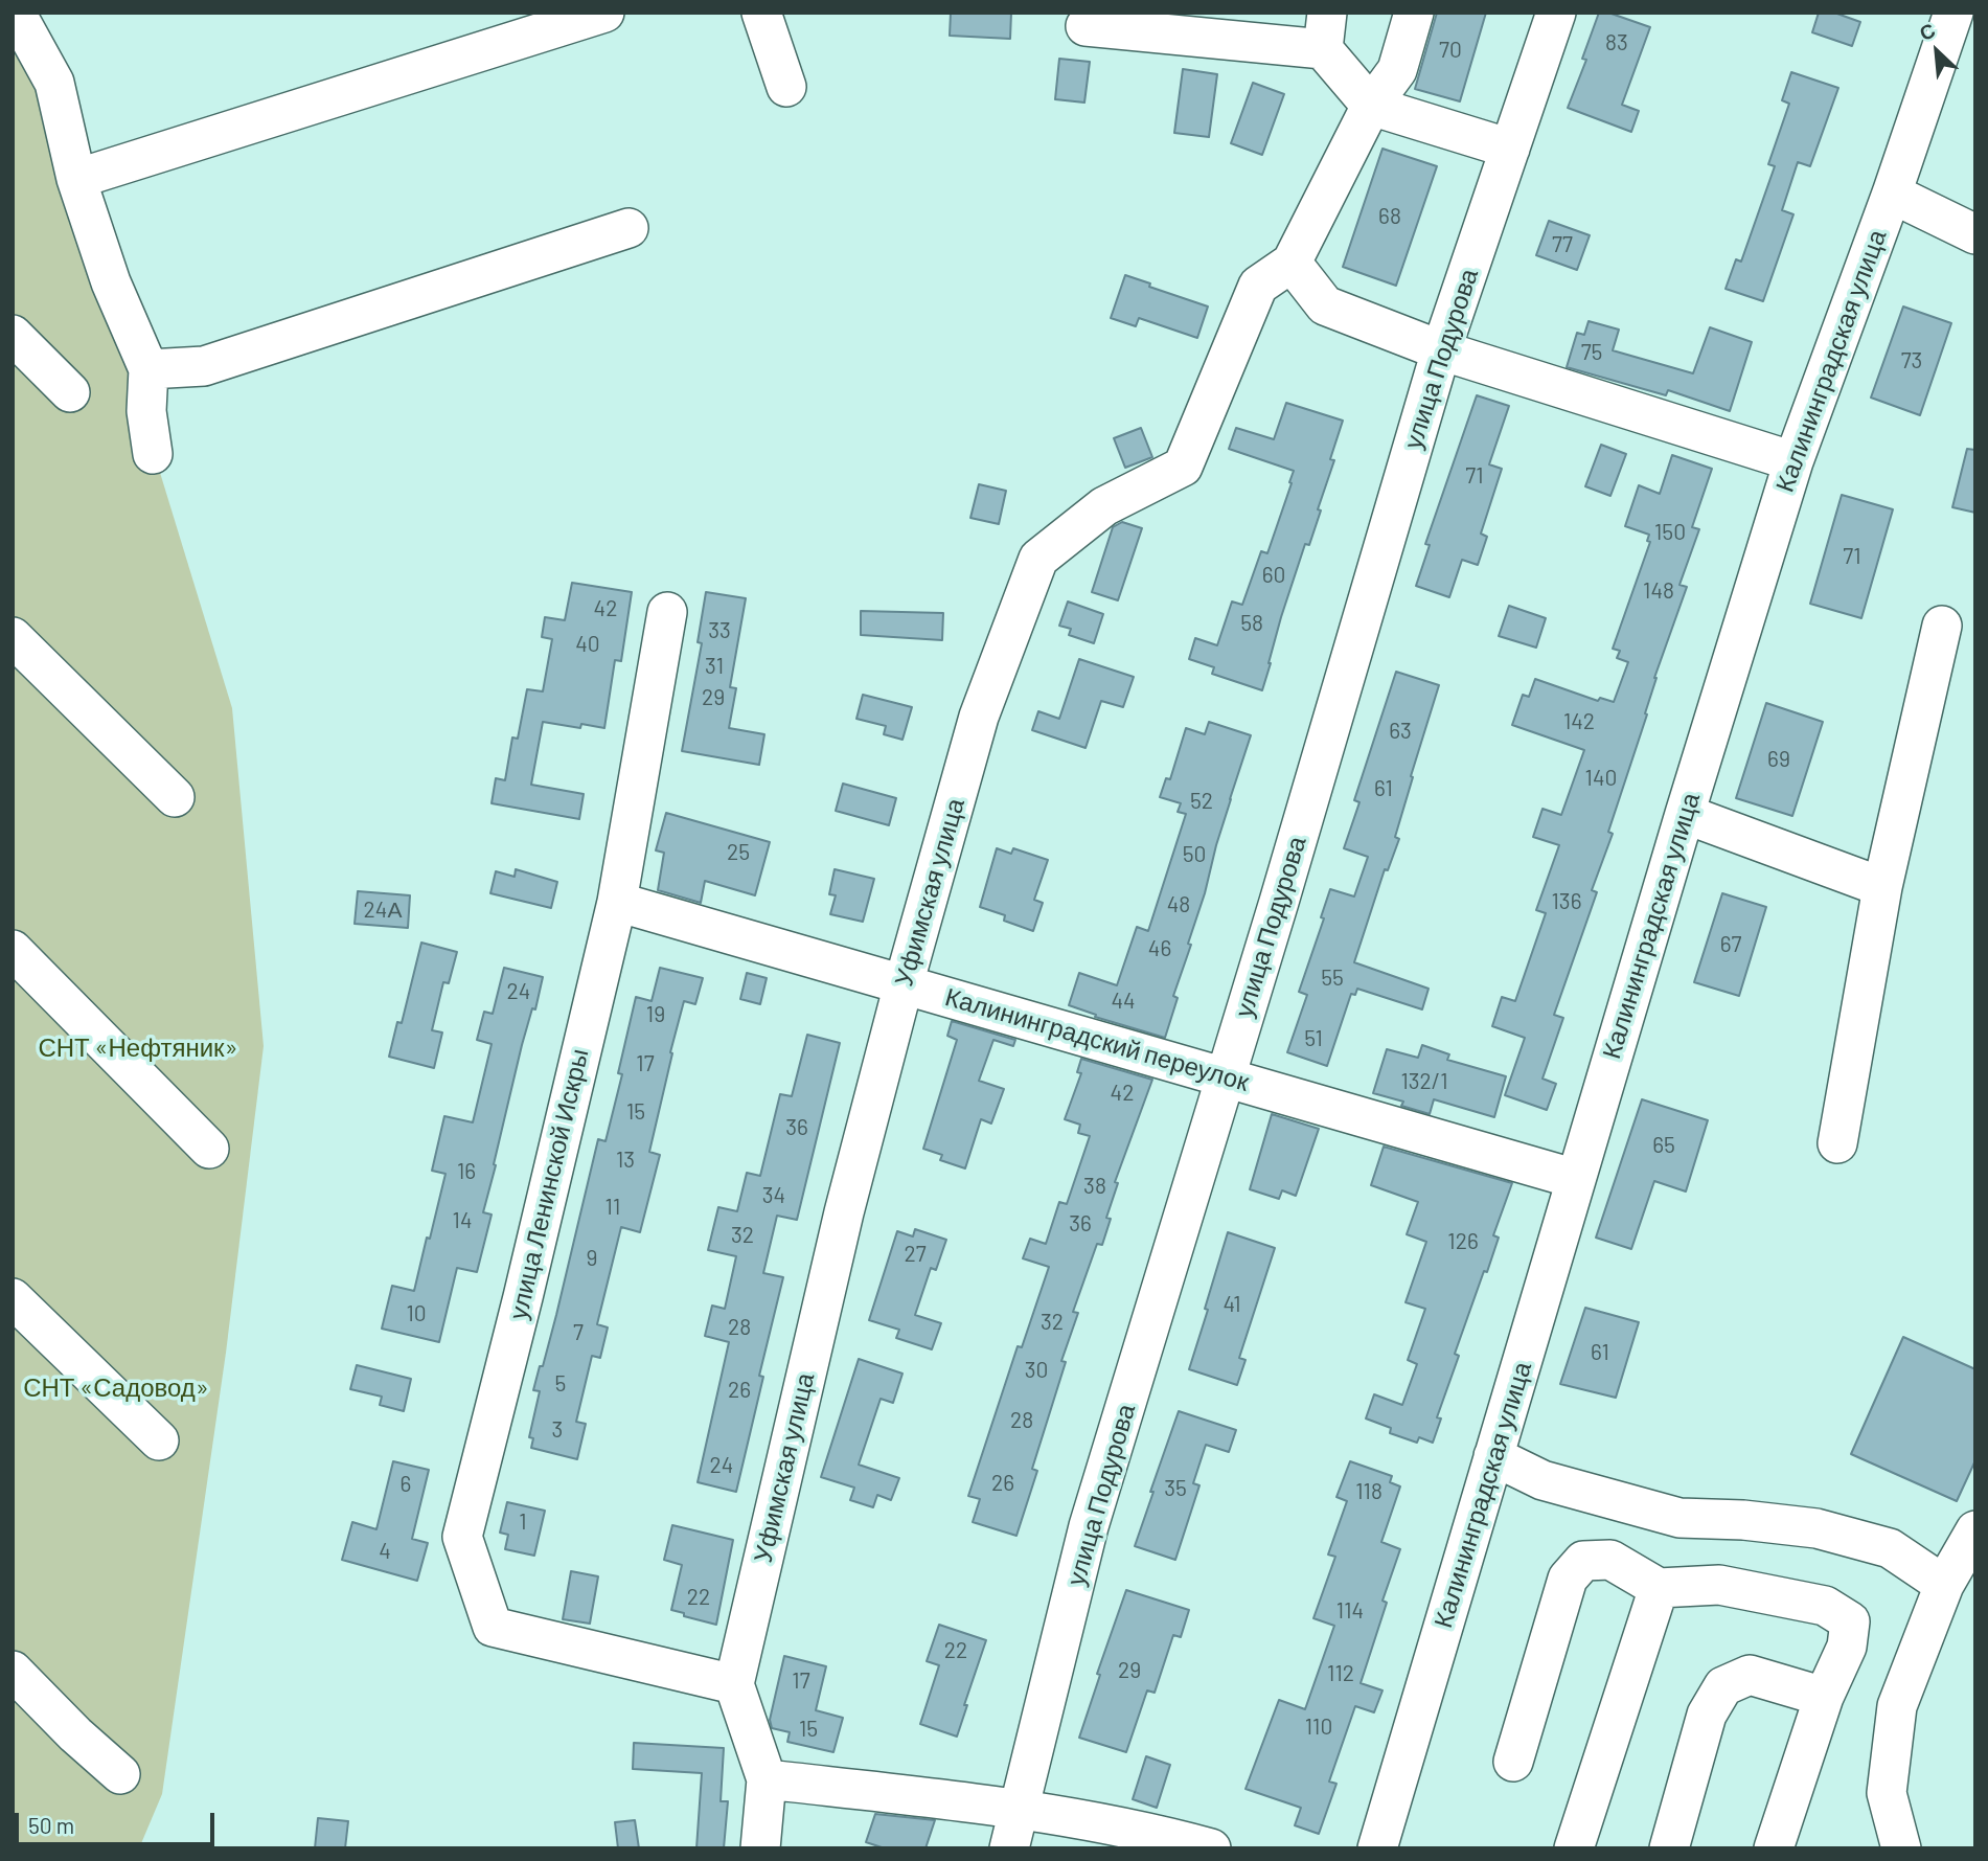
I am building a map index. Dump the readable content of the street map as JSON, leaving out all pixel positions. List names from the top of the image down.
{
  "streets": {
    "street": [
      "улица Подурова",
      "Калининградская улица",
      "Уфимская улица",
      "Калининградский переулок",
      "улица Ленинской Искры"
    ]
  },
  "crossings": [
    ["улица Подурова", "Калининградский переулок"],
    ["Калининградская улица", "Калининградский переулок"],
    ["Уфимская улица", "Калининградский переулок"],
    ["Уфимская улица", "улица Ленинской Искры"],
    ["Калининградский переулок", "улица Ленинской Искры"]
  ],
  "parks": ["СНТ «Нефтяник»", "СНТ «Садовод»"],
  "house_numbers": [
    "83",
    "70",
    "68",
    "77",
    "75",
    "73",
    "71",
    "150",
    "71",
    "60",
    "148",
    "42",
    "58",
    "33",
    "40",
    "31",
    "29",
    "142",
    "63",
    "69",
    "140",
    "61",
    "52",
    "25",
    "50",
    "136",
    "48",
    "24А",
    "67",
    "46",
    "55",
    "24",
    "44",
    "19",
    "51",
    "17",
    "132/1",
    "42",
    "15",
    "36",
    "65",
    "13",
    "16",
    "38",
    "34",
    "11",
    "14",
    "36",
    "32",
    "126",
    "27",
    "9",
    "41",
    "10",
    "32",
    "28",
    "7",
    "61",
    "30",
    "5",
    "26",
    "28",
    "3",
    "24",
    "26",
    "6",
    "35",
    "118",
    "1",
    "4",
    "22",
    "114",
    "22",
    "29",
    "112",
    "17",
    "110",
    "15"
  ],
  "scale_bar": "50 m",
  "north": "top left"
}
